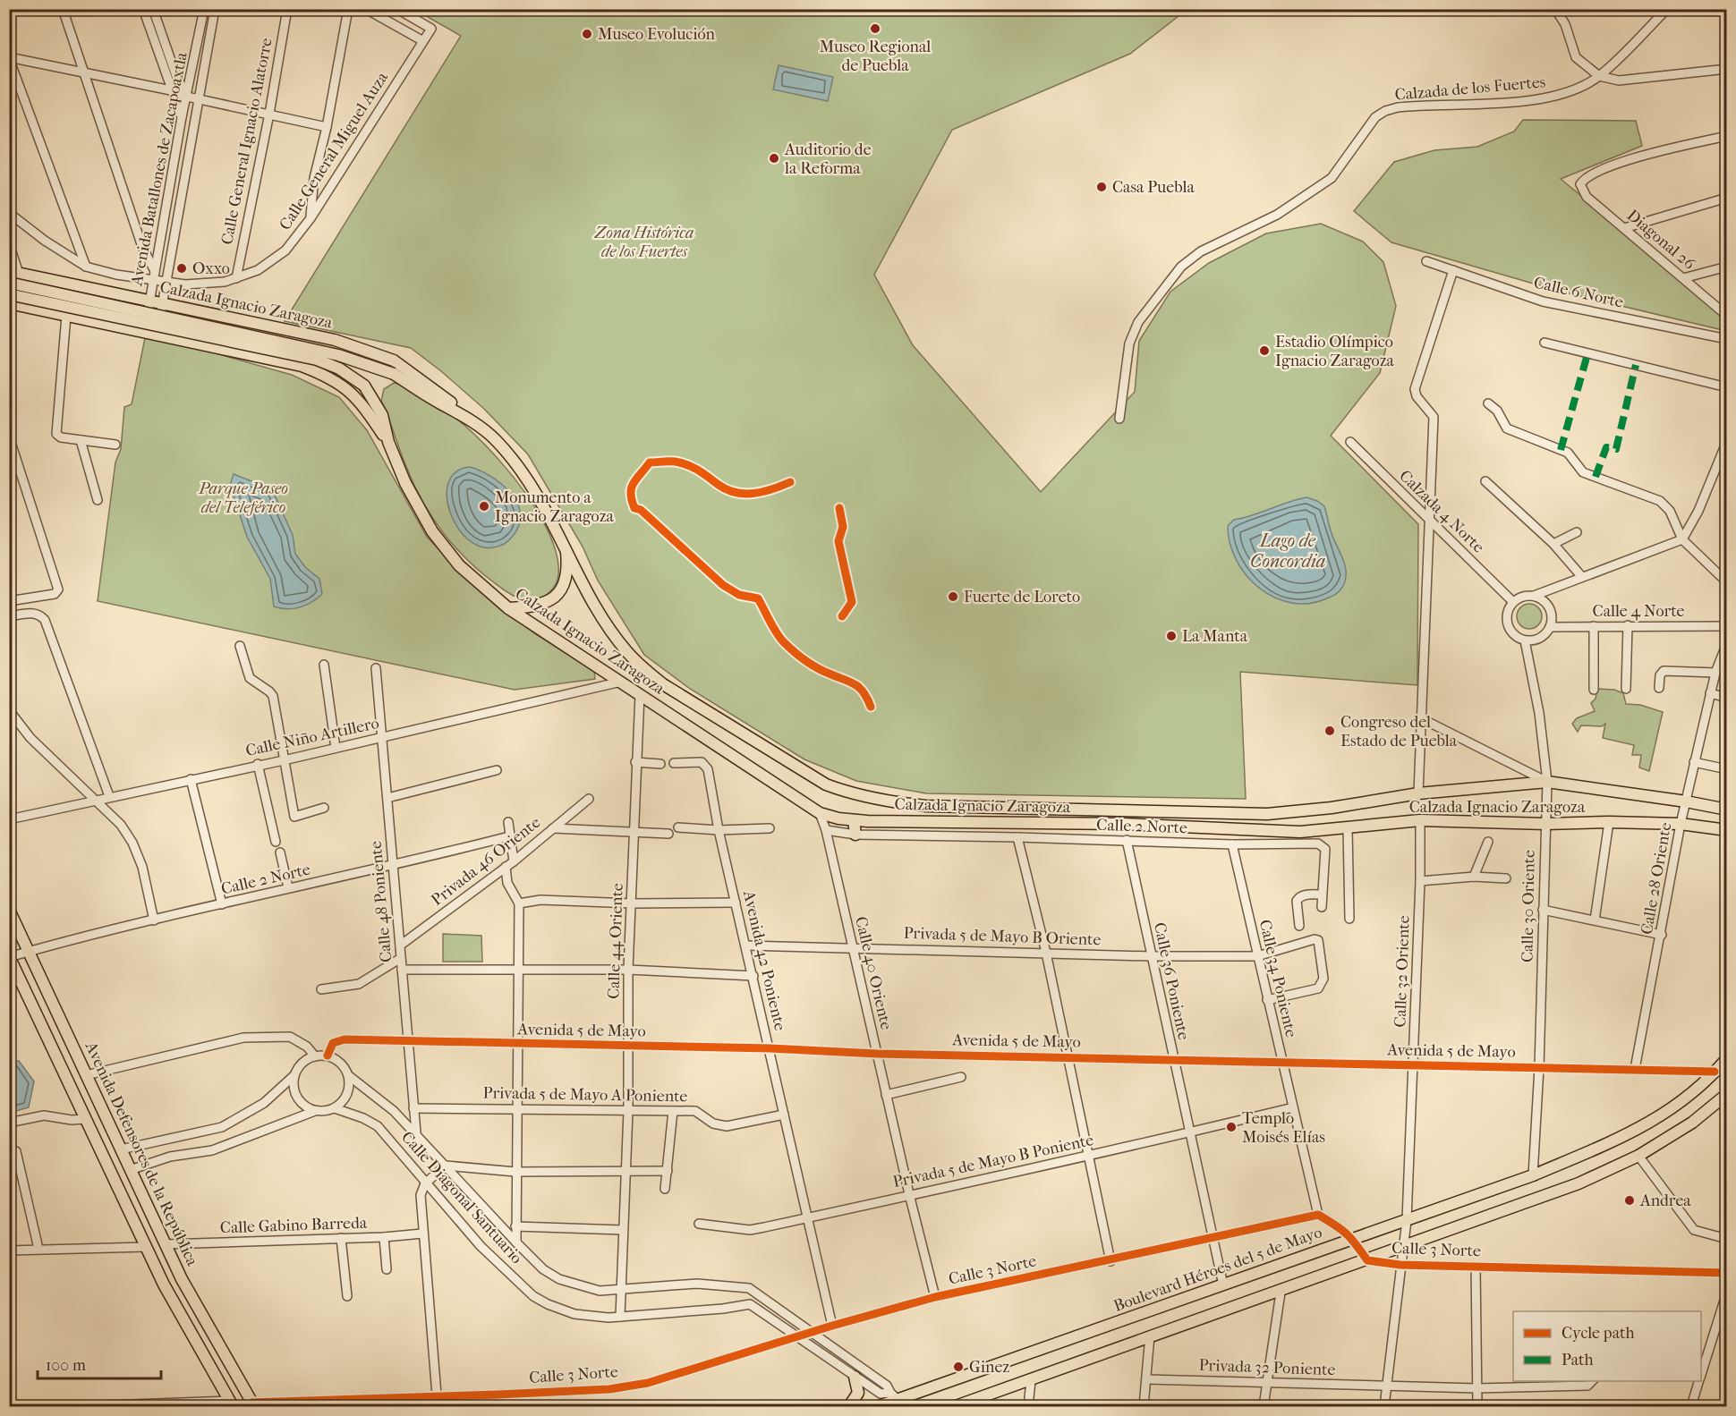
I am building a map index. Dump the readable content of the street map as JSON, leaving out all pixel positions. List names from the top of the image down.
{
  "streets": {
    "main road": ["Calzada Ignacio Zaragoza", "Avenida Defensores de la República", "Boulevard Héroes del 5 de Mayo"],
    "street": [
      "Calzada de los Fuertes",
      "Calle General Ignacio Alatorre",
      "Calle General Miguel Auza",
      "Avenida Batallones de Zacapoaxtla",
      "Diagonal 26",
      "Calle 6 Norte",
      "Calzada 4 Norte",
      "Calle 4 Norte",
      "Calle Niño Artillero",
      "Calle 2 Norte",
      "Privada 46 Oriente",
      "Calle 28 Oriente",
      "Calle 48 Poniente",
      "Calle 30 Oriente",
      "Privada 5 de Mayo B Oriente",
      "Calle 44 Oriente",
      "Avenida 42 Poniente",
      "Calle 32 Oriente",
      "Calle 40 Oriente",
      "Calle 34 Poniente",
      "Calle 36 Poniente",
      "Avenida 5 de Mayo",
      "Privada 5 de Mayo A Poniente",
      "Privada 5 de Mayo B Poniente",
      "Calle Diagonal Santuario",
      "Calle Gabino Barreda",
      "Calle 3 Norte",
      "Privada 32 Poniente"
    ]
  },
  "crossings": [
    ["Calle General Ignacio Alatorre", "Calle General Miguel Auza"],
    ["Calle General Miguel Auza", "Avenida Batallones de Zacapoaxtla"],
    ["Avenida Batallones de Zacapoaxtla", "Calzada Ignacio Zaragoza"],
    ["Calzada Ignacio Zaragoza", "Calle Niño Artillero"],
    ["Calzada Ignacio Zaragoza", "Calle 2 Norte"],
    ["Calzada Ignacio Zaragoza", "Calle 28 Oriente"],
    ["Calzada Ignacio Zaragoza", "Calle 30 Oriente"],
    ["Calzada Ignacio Zaragoza", "Calle 44 Oriente"],
    ["Calzada Ignacio Zaragoza", "Calle 32 Oriente"],
    ["Calzada Ignacio Zaragoza", "Calle 40 Oriente"],
    ["Calzada 4 Norte", "Calle 4 Norte"],
    ["Calzada 4 Norte", "Calle 30 Oriente"],
    ["Calle 4 Norte", "Calle 30 Oriente"],
    ["Calle Niño Artillero", "Calle 48 Poniente"],
    ["Calle 2 Norte", "Calle 48 Poniente"],
    ["Calle 2 Norte", "Calle 40 Oriente"],
    ["Calle 2 Norte", "Calle 34 Poniente"],
    ["Calle 2 Norte", "Calle 36 Poniente"],
    ["Calle 2 Norte", "Avenida Defensores de la República"],
    ["Privada 46 Oriente", "Calle 48 Poniente"],
    ["Calle 28 Oriente", "Avenida 5 de Mayo"],
    ["Calle 48 Poniente", "Avenida 5 de Mayo"],
    ["Calle 48 Poniente", "Privada 5 de Mayo A Poniente"],
    ["Calle 48 Poniente", "Calle Diagonal Santuario"],
    ["Calle 30 Oriente", "Avenida 5 de Mayo"],
    ["Calle 30 Oriente", "Boulevard Héroes del 5 de Mayo"],
    ["Privada 5 de Mayo B Oriente", "Avenida 42 Poniente"],
    ["Privada 5 de Mayo B Oriente", "Calle 40 Oriente"],
    ["Privada 5 de Mayo B Oriente", "Calle 34 Poniente"],
    ["Privada 5 de Mayo B Oriente", "Calle 36 Poniente"],
    ["Calle 44 Oriente", "Avenida 5 de Mayo"],
    ["Calle 44 Oriente", "Privada 5 de Mayo A Poniente"],
    ["Calle 44 Oriente", "Calle Diagonal Santuario"],
    ["Avenida 42 Poniente", "Avenida 5 de Mayo"],
    ["Avenida 42 Poniente", "Privada 5 de Mayo A Poniente"],
    ["Avenida 42 Poniente", "Privada 5 de Mayo B Poniente"],
    ["Avenida 42 Poniente", "Calle 3 Norte"],
    ["Calle 32 Oriente", "Avenida 5 de Mayo"],
    ["Calle 32 Oriente", "Calle 3 Norte"],
    ["Calle 32 Oriente", "Boulevard Héroes del 5 de Mayo"],
    ["Calle 32 Oriente", "Privada 32 Poniente"],
    ["Calle 40 Oriente", "Avenida 5 de Mayo"],
    ["Calle 40 Oriente", "Privada 5 de Mayo B Poniente"],
    ["Calle 40 Oriente", "Calle 3 Norte"],
    ["Calle 34 Poniente", "Avenida 5 de Mayo"],
    ["Calle 34 Poniente", "Privada 5 de Mayo B Poniente"],
    ["Calle 34 Poniente", "Calle 3 Norte"],
    ["Calle 36 Poniente", "Avenida 5 de Mayo"],
    ["Calle 36 Poniente", "Privada 5 de Mayo B Poniente"],
    ["Calle 36 Poniente", "Calle 3 Norte"],
    ["Calle 36 Poniente", "Boulevard Héroes del 5 de Mayo"],
    ["Avenida 5 de Mayo", "Calle Diagonal Santuario"],
    ["Avenida 5 de Mayo", "Boulevard Héroes del 5 de Mayo"],
    ["Avenida Defensores de la República", "Calle Gabino Barreda"],
    ["Avenida Defensores de la República", "Calle 3 Norte"],
    ["Calle Diagonal Santuario", "Calle 3 Norte"],
    ["Calle Diagonal Santuario", "Boulevard Héroes del 5 de Mayo"],
    ["Calle 3 Norte", "Boulevard Héroes del 5 de Mayo"]
  ],
  "water": ["Lago de Concordia"],
  "parks": ["Zona Histórica de los Fuertes", "Parque Paseo del Teleférico"],
  "places": [
    "Museo Regional de Puebla",
    "Museo Evolución",
    "Auditorio de la Reforma",
    "Casa Puebla",
    "Oxxo",
    "Estadio Olímpico Ignacio Zaragoza",
    "Monumento a Ignacio Zaragoza",
    "Fuerte de Loreto",
    "La Manta",
    "Congreso del Estado de Puebla",
    "Templo Moisés Elías",
    "Andrea",
    "Ginez"
  ],
  "legend": ["Cycle path", "Path"],
  "scale_bar": "100 m"
}
